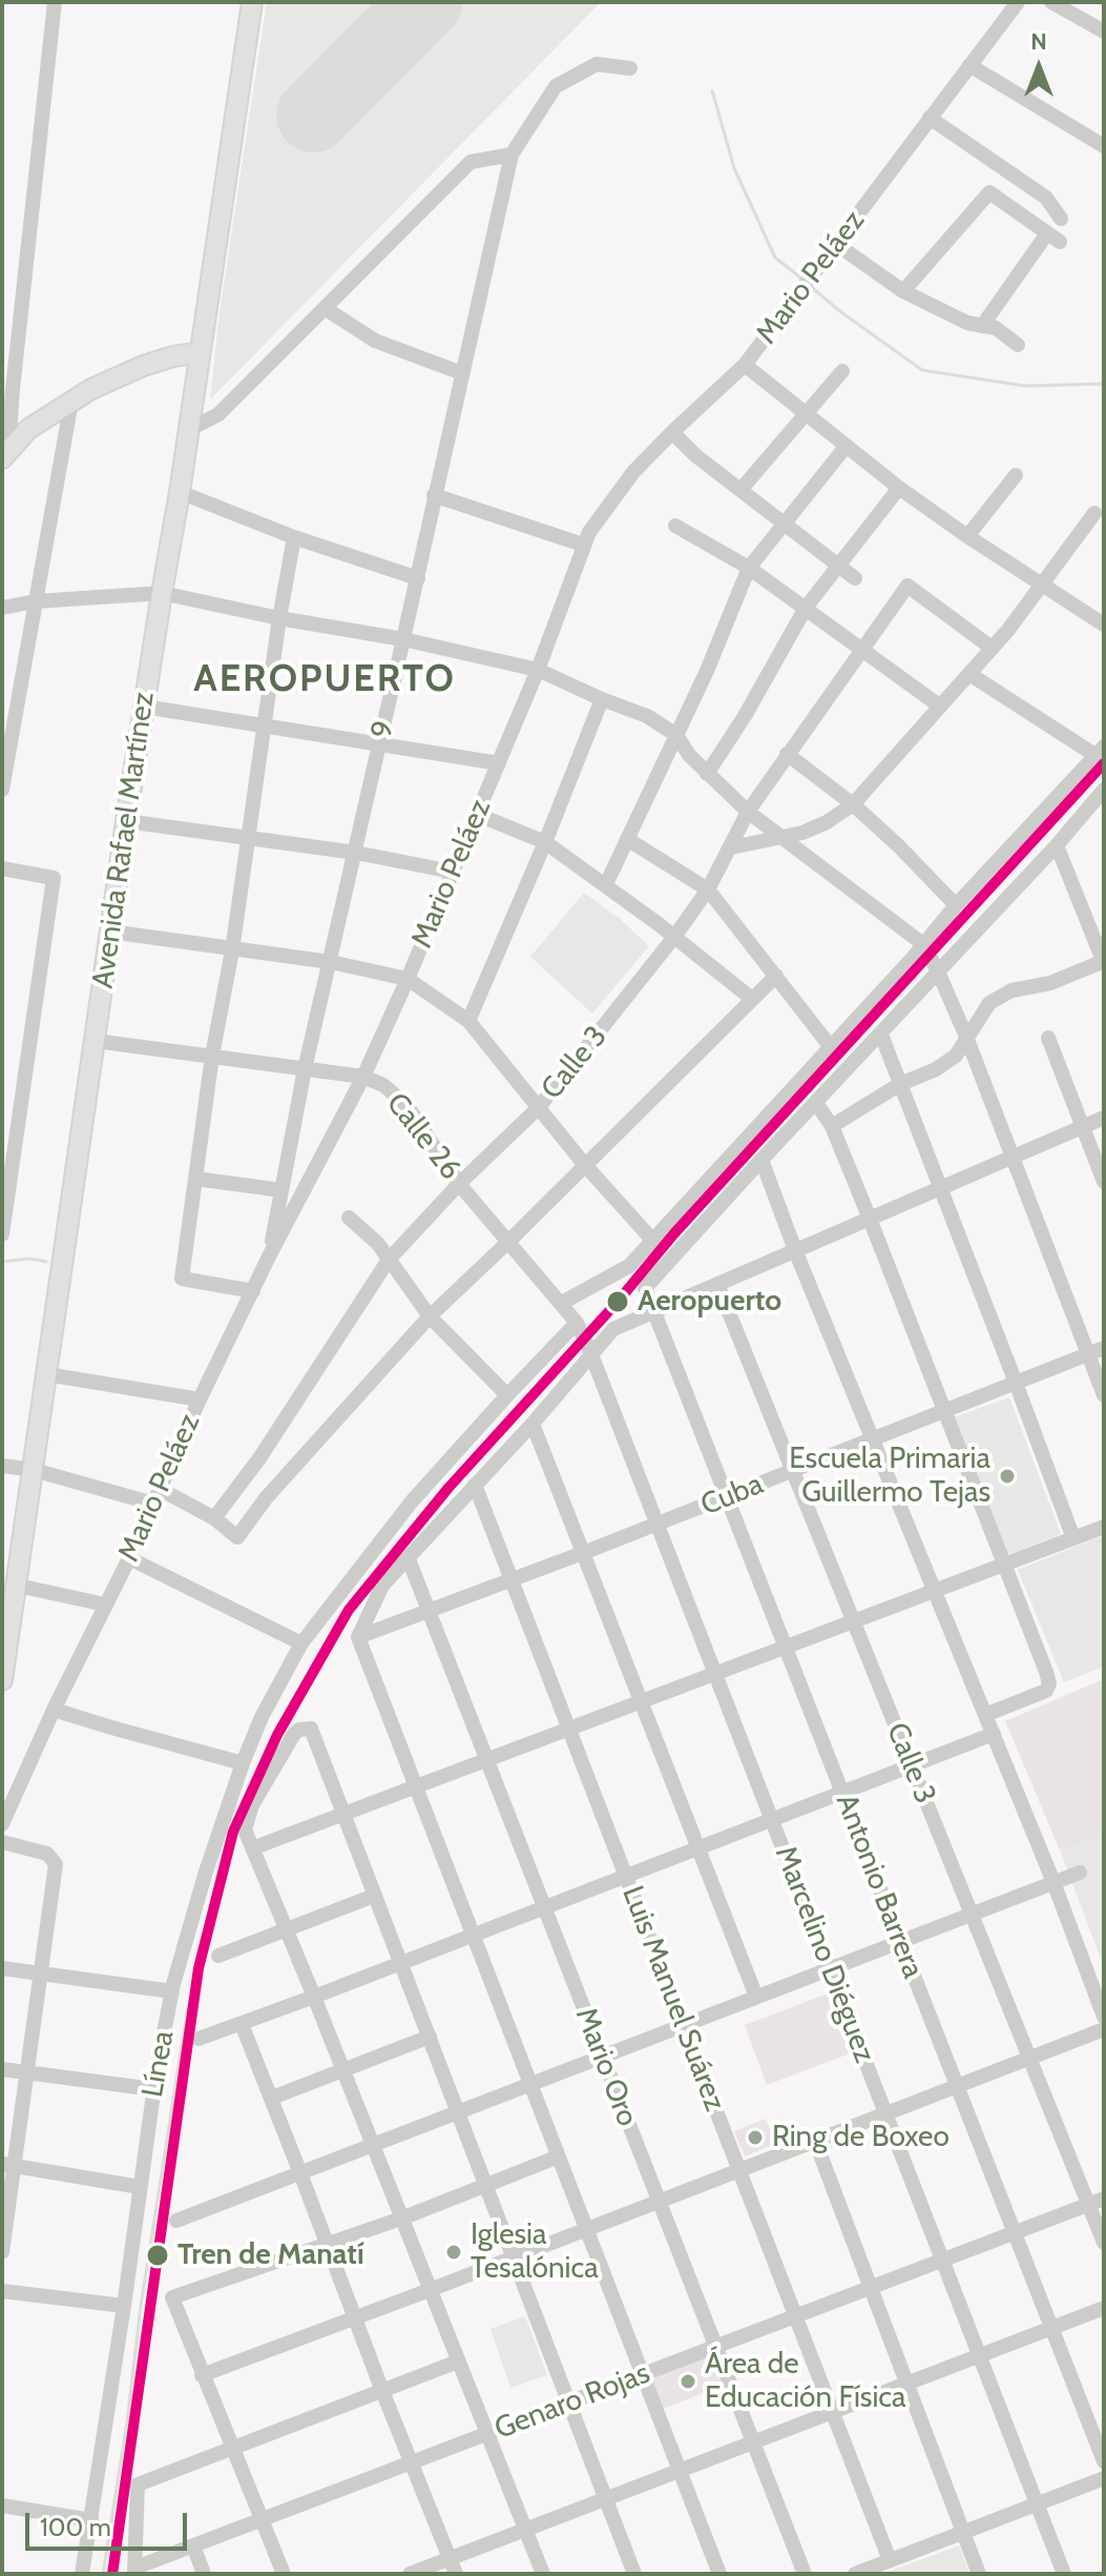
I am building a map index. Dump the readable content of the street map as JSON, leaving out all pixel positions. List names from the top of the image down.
{
  "streets": {
    "main road": ["Avenida Rafael Martínez"],
    "street": [
      "Mario Peláez",
      "9",
      "Calle 3",
      "Calle 26",
      "Cuba",
      "Antonio Barrera",
      "Marcelino Diéguez",
      "Luis Manuel Suárez",
      "Línea",
      "Mario Oro",
      "Genaro Rojas"
    ]
  },
  "crossings": [
    ["Mario Peláez", "9"],
    ["Mario Peláez", "Calle 26"],
    ["9", "Calle 26"],
    ["Avenida Rafael Martínez", "Calle 26"],
    ["Calle 3", "Calle 26"],
    ["Calle 3", "Cuba"],
    ["Calle 3", "Genaro Rojas"],
    ["Calle 26", "Marcelino Diéguez"],
    ["Calle 26", "Línea"],
    ["Cuba", "Antonio Barrera"],
    ["Cuba", "Marcelino Diéguez"],
    ["Cuba", "Luis Manuel Suárez"],
    ["Cuba", "Mario Oro"],
    ["Antonio Barrera", "Genaro Rojas"],
    ["Marcelino Diéguez", "Línea"],
    ["Marcelino Diéguez", "Genaro Rojas"],
    ["Luis Manuel Suárez", "Genaro Rojas"],
    ["Mario Oro", "Genaro Rojas"]
  ],
  "districts": ["AEROPUERTO"],
  "places": [
    "Aeropuerto",
    "Escuela Primaria Guillermo Tejas",
    "Ring de Boxeo",
    "Iglesia Tesalónica",
    "Tren de Manatí",
    "Área de Educación Física"
  ],
  "scale_bar": "100 m",
  "north": "top"
}
